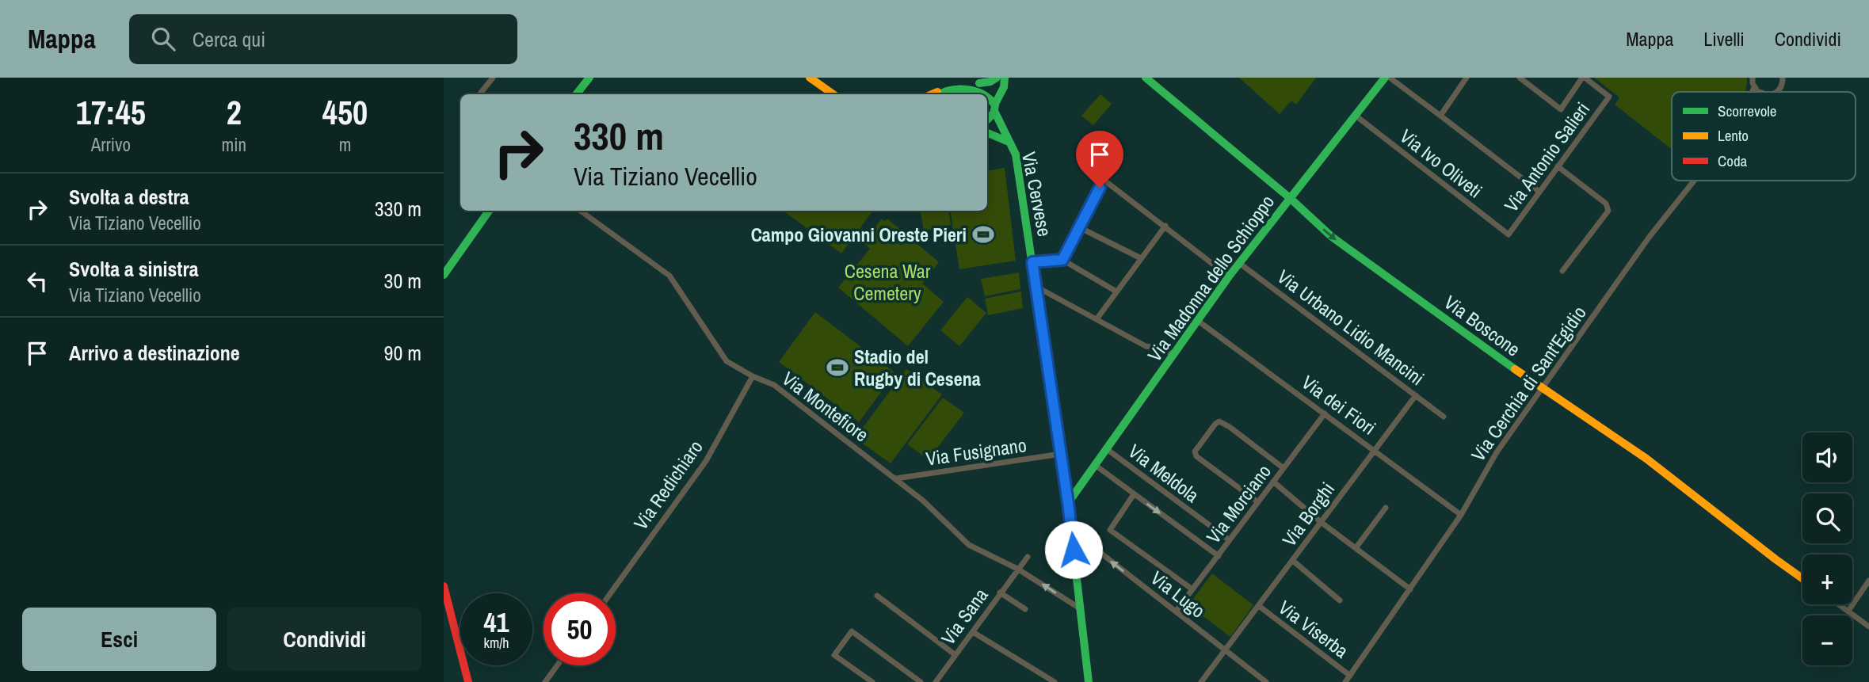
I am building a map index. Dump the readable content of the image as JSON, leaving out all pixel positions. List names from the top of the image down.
{
  "streets": {
    "street": [
      "Via Antonio Salieri",
      "Via Ivo Oliveti",
      "Via Cervese",
      "Via Madonna dello Schioppo",
      "Via Boscone",
      "Via Urbano Lidio Mancini",
      "Via Cerchia di Sant'Egidio",
      "Via dei Fiori",
      "Via Montefiore",
      "Via Fusignano",
      "Via Meldola",
      "Via Redichiaro",
      "Via Morciano",
      "Via Borghi",
      "Via Lugo",
      "Via Sana",
      "Via Viserba"
    ]
  },
  "crossings": [
    ["Via Antonio Salieri", "Via Ivo Oliveti"],
    ["Via Ivo Oliveti", "Via Madonna dello Schioppo"],
    ["Via Cervese", "Via Madonna dello Schioppo"],
    ["Via Cervese", "Via Montefiore"],
    ["Via Cervese", "Via Fusignano"],
    ["Via Cervese", "Via Lugo"],
    ["Via Madonna dello Schioppo", "Via Boscone"],
    ["Via Madonna dello Schioppo", "Via Urbano Lidio Mancini"],
    ["Via Madonna dello Schioppo", "Via dei Fiori"],
    ["Via Madonna dello Schioppo", "Via Meldola"],
    ["Via Boscone", "Via Cerchia di Sant'Egidio"],
    ["Via Urbano Lidio Mancini", "Via Borghi"],
    ["Via Cerchia di Sant'Egidio", "Via dei Fiori"],
    ["Via Cerchia di Sant'Egidio", "Via Viserba"],
    ["Via dei Fiori", "Via Morciano"],
    ["Via dei Fiori", "Via Borghi"],
    ["Via Montefiore", "Via Fusignano"],
    ["Via Montefiore", "Via Redichiaro"],
    ["Via Montefiore", "Via Sana"],
    ["Via Meldola", "Via Morciano"],
    ["Via Morciano", "Via Lugo"],
    ["Via Borghi", "Via Lugo"],
    ["Via Borghi", "Via Viserba"]
  ],
  "one_way": ["Via Boscone", "Via Lugo"],
  "parks": ["Cesena War Cemetery"],
  "places": {
    "sports": ["Campo Giovanni Oreste Pieri", "Stadio del Rugby di Cesena"]
  },
  "legend": ["Scorrevole", "Lento", "Coda"],
  "page": {
    "header": "Mappa",
    "search": "Cerca qui",
    "nav": ["Mappa", "Livelli", "Condividi"],
    "eta": [
      "17:45",
      "Arrivo",
      "2",
      "min",
      "450",
      "m"
    ],
    "turn": ["330 m", "Via Tiziano Vecellio"],
    "list": [
      {
        "name": "Svolta a destra",
        "note": "Via Tiziano Vecellio",
        "value": "330 m"
      },
      {
        "name": "Svolta a sinistra",
        "note": "Via Tiziano Vecellio",
        "value": "30 m"
      },
      {
        "name": "Arrivo a destinazione",
        "value": "90 m"
      }
    ],
    "map_buttons": ["+", "−"],
    "speed": "41 km/h",
    "limit": "50",
    "buttons": ["Esci", "Condividi"]
  }
}
